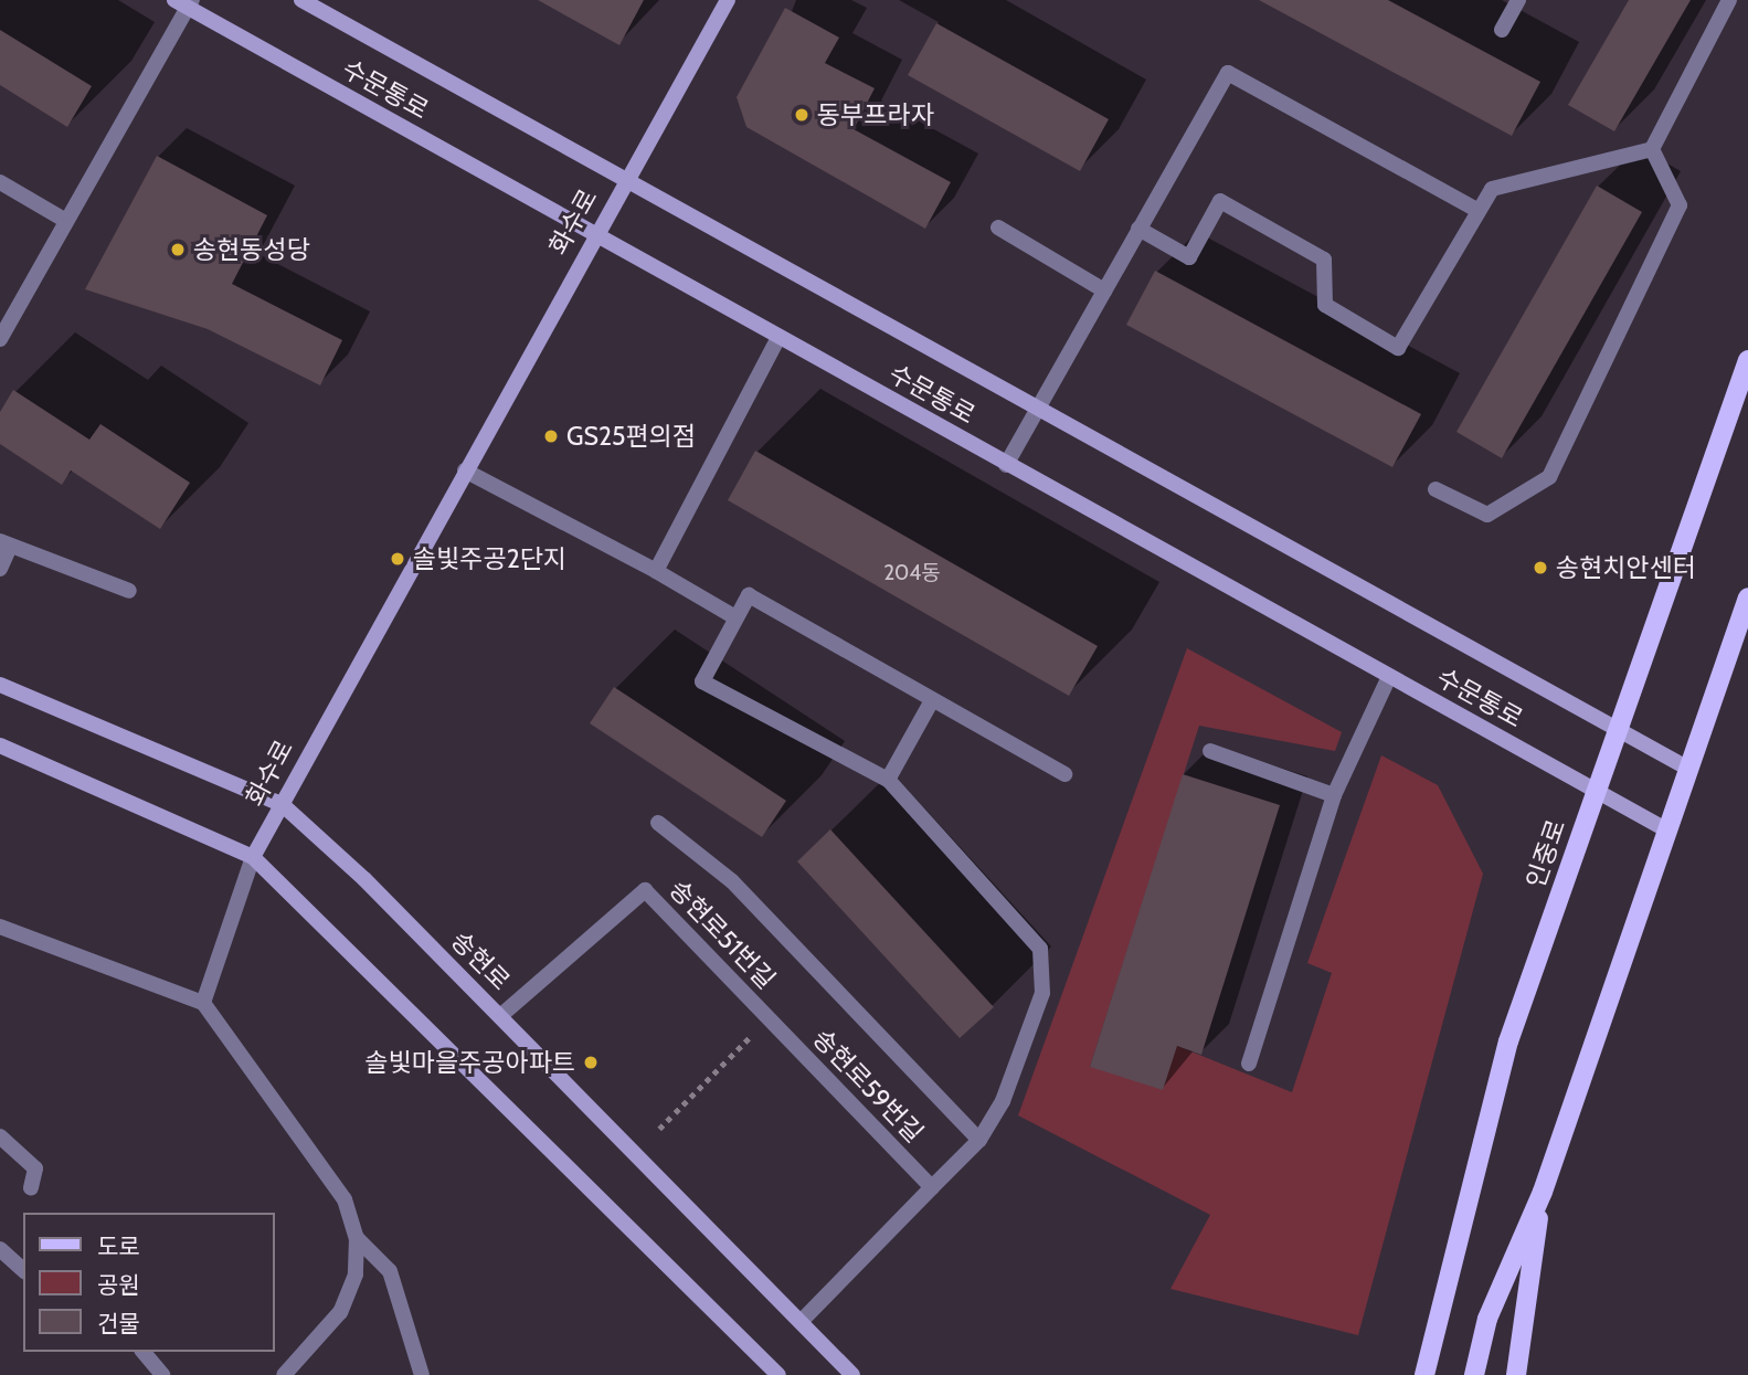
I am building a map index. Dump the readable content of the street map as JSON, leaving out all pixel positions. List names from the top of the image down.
{
  "streets": {
    "main road": ["인중로"],
    "street": [
      "수문통로",
      "화수로",
      "송현로51번길",
      "송현로",
      "송현로59번길"
    ]
  },
  "crossings": [
    ["수문통로", "화수로"],
    ["수문통로", "인중로"],
    ["화수로", "송현로"],
    ["송현로51번길", "송현로"],
    ["송현로51번길", "송현로59번길"]
  ],
  "places": [
    "동부프라자",
    "송현동성당",
    "GS25편의점",
    "솔빛주공2단지",
    "송현치안센터",
    "솔빛마을주공아파트"
  ],
  "house_numbers": ["204동"],
  "legend": ["도로", "공원", "건물"]
}
